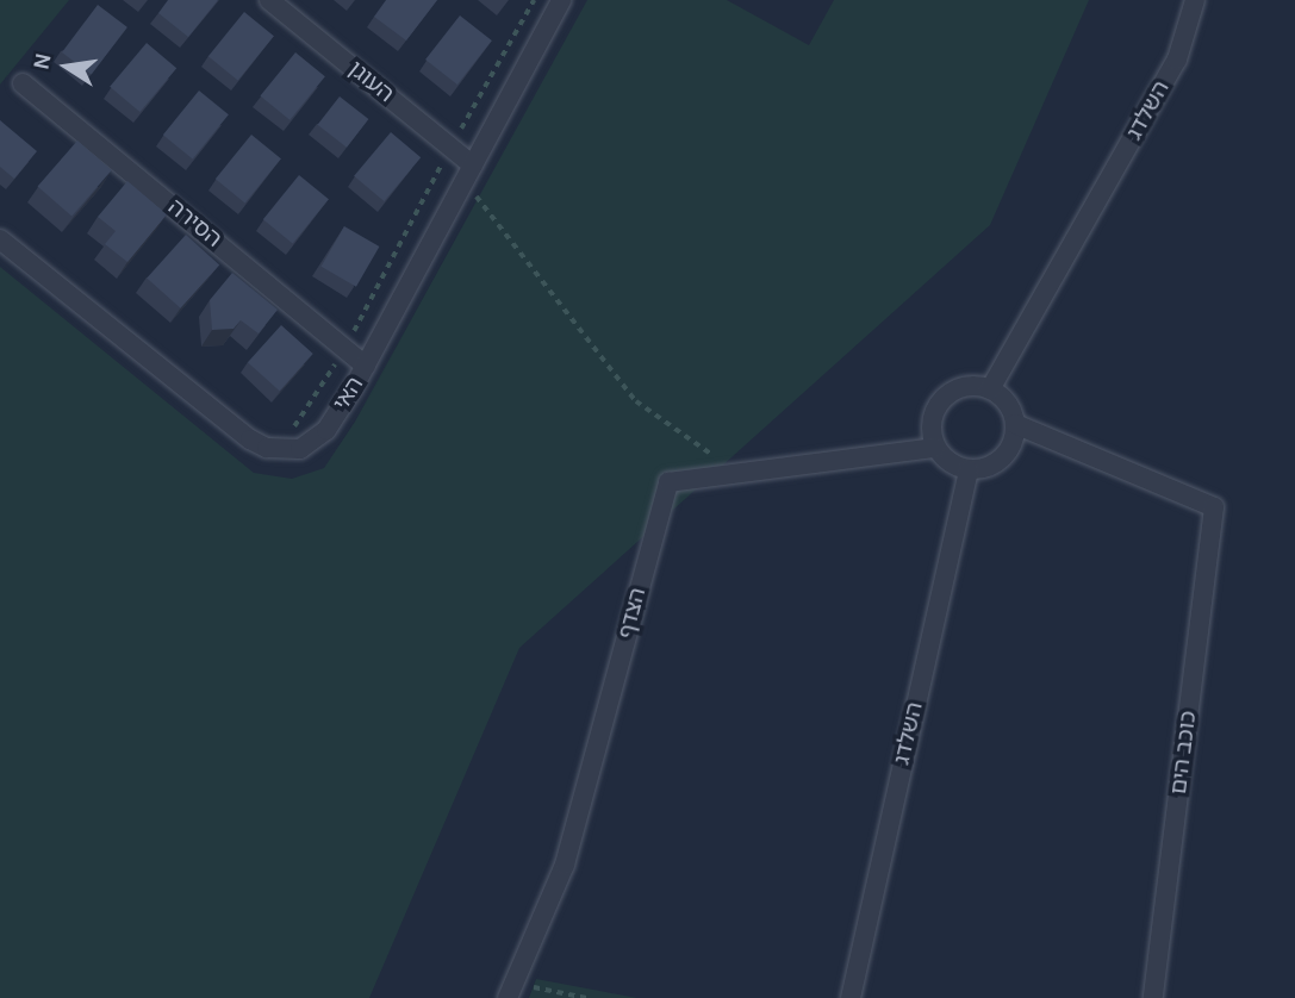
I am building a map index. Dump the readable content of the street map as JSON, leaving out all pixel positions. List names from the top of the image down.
{
  "streets": {
    "street": [
      "העוגן",
      "השלדג",
      "הסירה",
      "האי",
      "הצדף",
      "כוכב הים"
    ]
  },
  "crossings": [
    ["העוגן", "האי"],
    ["השלדג", "הצדף"],
    ["השלדג", "כוכב הים"],
    ["הסירה", "האי"],
    ["הצדף", "כוכב הים"]
  ],
  "north": "left"
}
